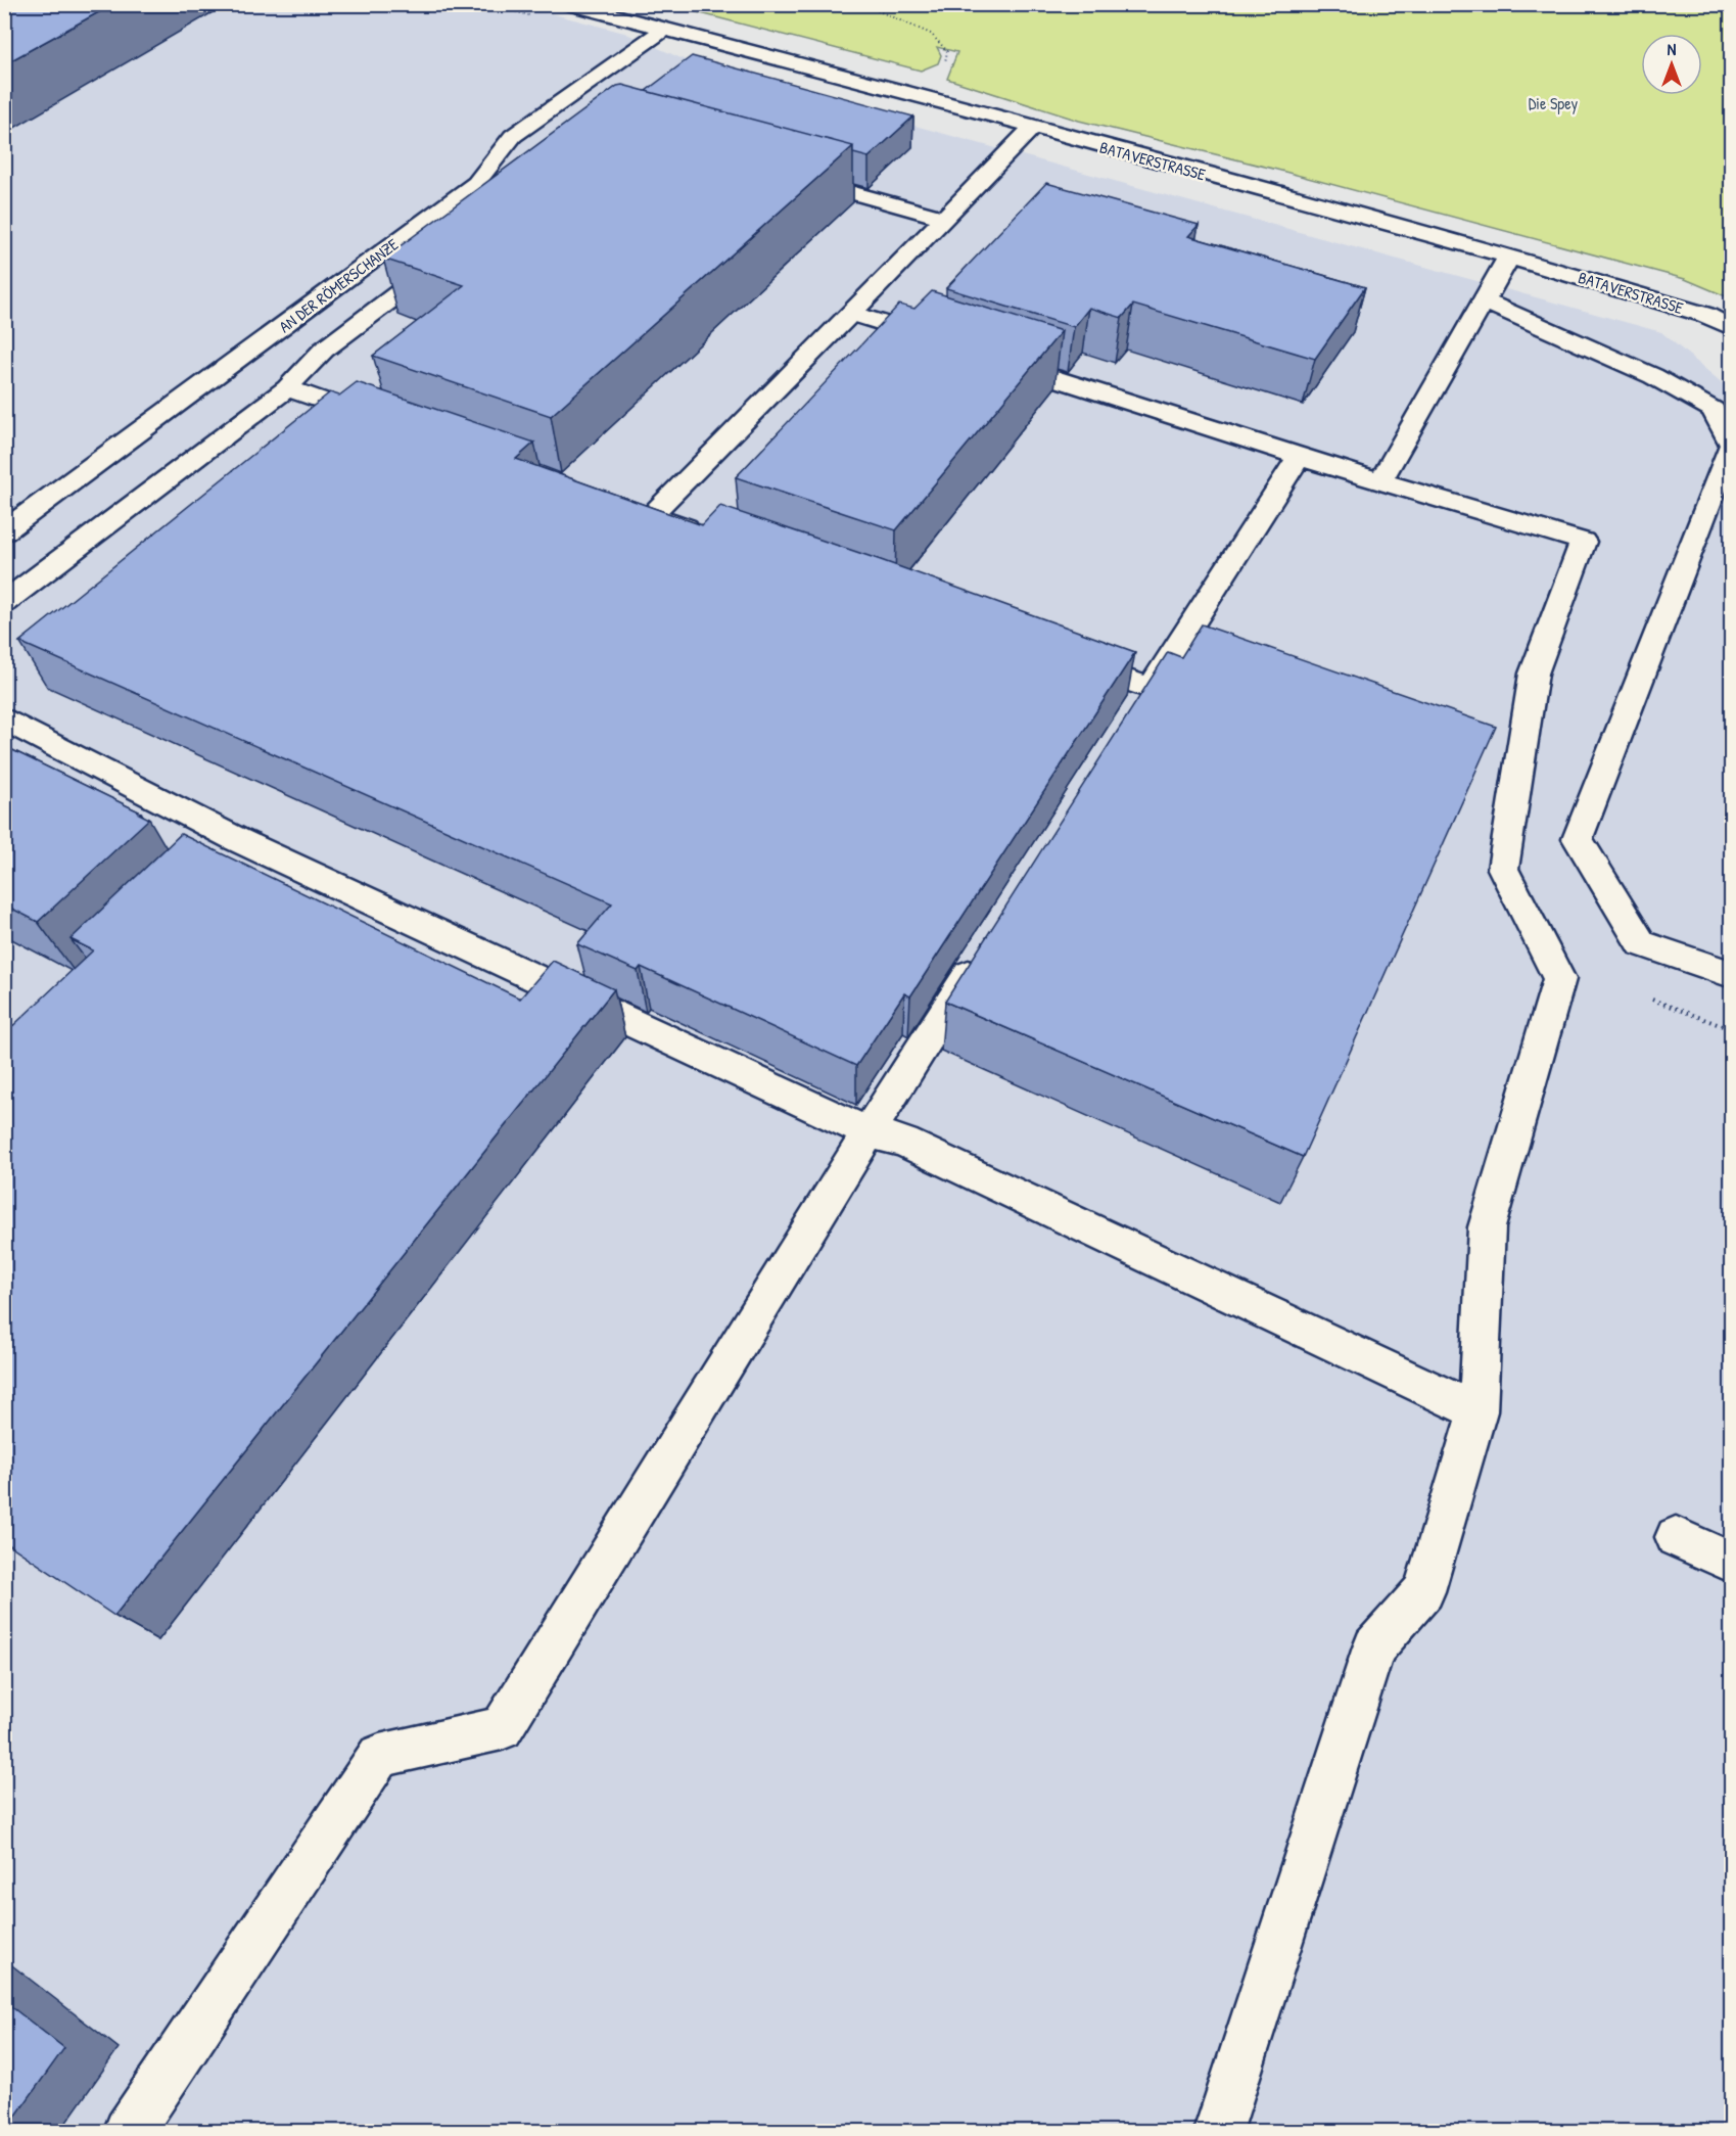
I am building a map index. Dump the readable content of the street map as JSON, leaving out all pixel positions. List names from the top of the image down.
{
  "streets": {
    "street": ["BATAVERSTRASSE", "AN DER RÖMERSCHANZE"]
  },
  "crossings": [
    ["BATAVERSTRASSE", "AN DER RÖMERSCHANZE"]
  ],
  "parks": ["Die Spey"],
  "north": "top"
}
